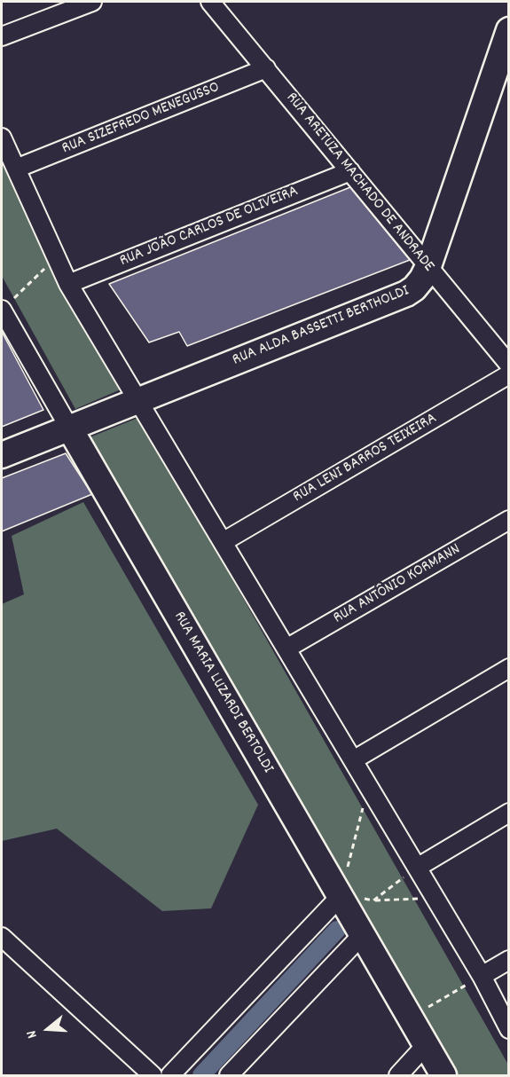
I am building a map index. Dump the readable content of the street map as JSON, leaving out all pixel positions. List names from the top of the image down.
{
  "streets": {
    "street": [
      "RUA SIZEFREDO MENEGUSSO",
      "RUA ARETUZA MACHADO DE ANDRADE",
      "RUA JOÃO CARLOS DE OLIVEIRA",
      "RUA ALDA BASSETTI BERTHOLDI",
      "RUA LENI BARROS TEIXEIRA",
      "RUA ANTÔNIO KORMANN",
      "RUA MARIA LUZARDI BERTOLDI"
    ]
  },
  "crossings": [
    ["RUA SIZEFREDO MENEGUSSO", "RUA ARETUZA MACHADO DE ANDRADE"],
    ["RUA ARETUZA MACHADO DE ANDRADE", "RUA JOÃO CARLOS DE OLIVEIRA"],
    ["RUA ARETUZA MACHADO DE ANDRADE", "RUA ALDA BASSETTI BERTHOLDI"],
    ["RUA ALDA BASSETTI BERTHOLDI", "RUA MARIA LUZARDI BERTOLDI"]
  ],
  "north": "left"
}
